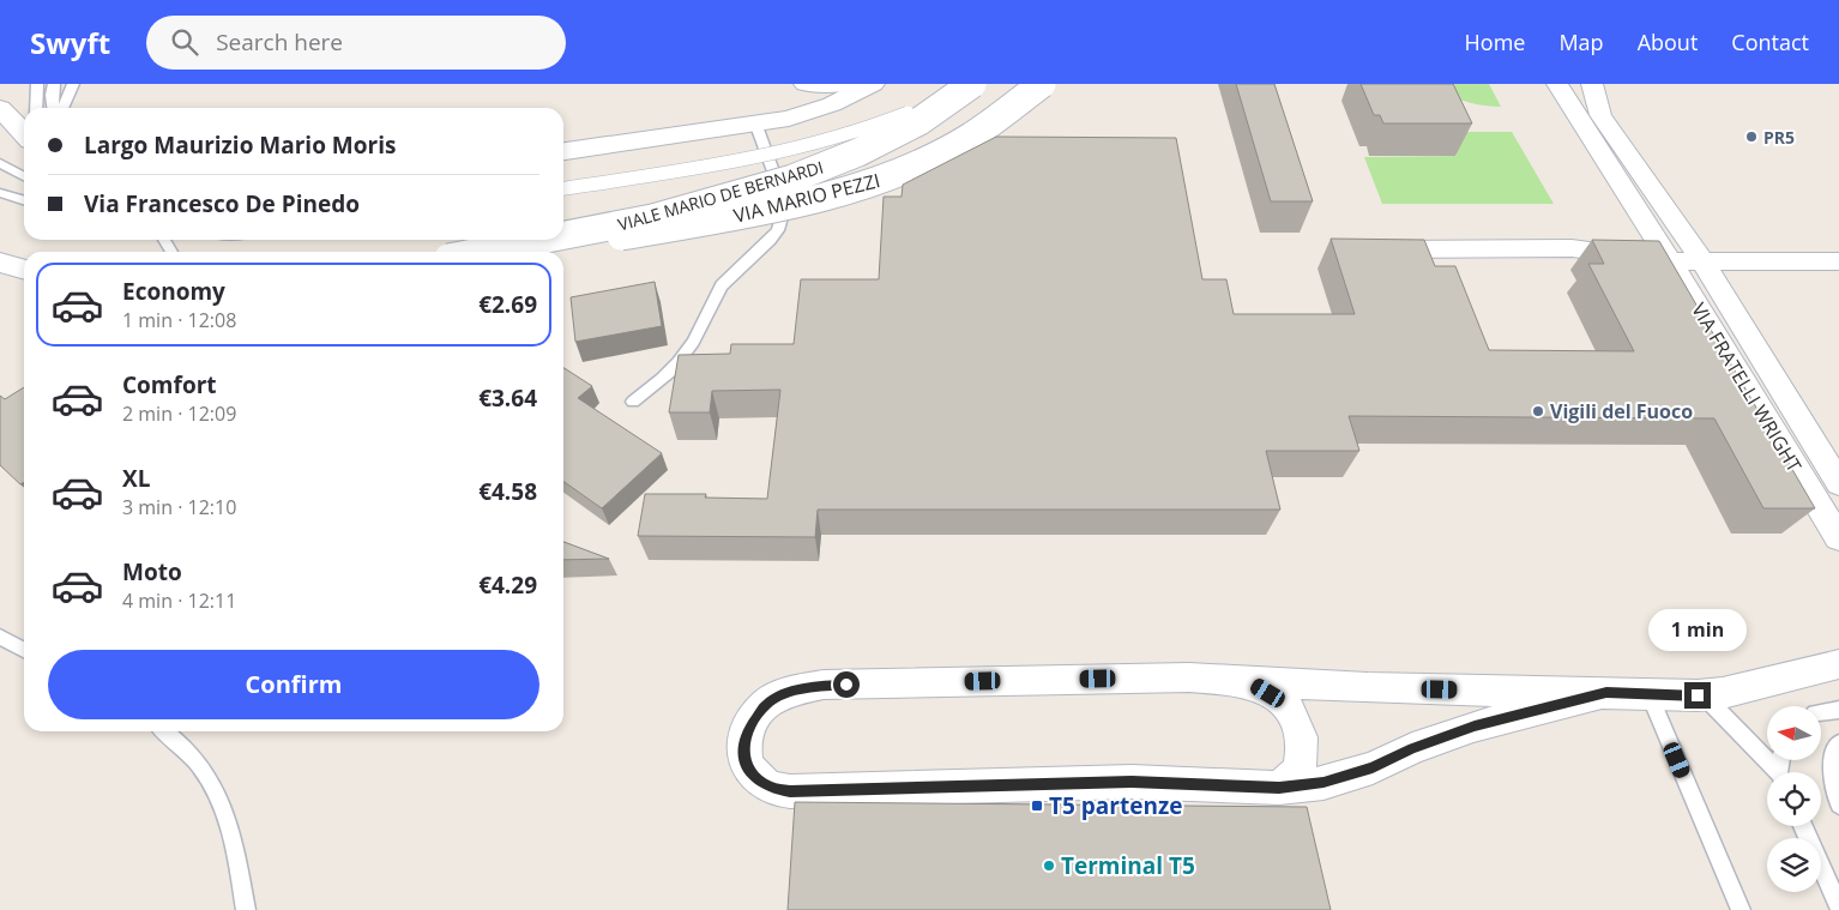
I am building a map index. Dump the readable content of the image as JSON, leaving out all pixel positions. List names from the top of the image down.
{
  "streets": {
    "main road": ["VIALE MARIO DE BERNARDI", "VIA MARIO PEZZI"],
    "street": ["VIA FRATELLI WRIGHT"]
  },
  "places": {
    "other": ["PR5", "Vigili del Fuoco", "Terminal T5"],
    "transit": ["T5 partenze"]
  },
  "north": "left",
  "page": {
    "header": "Swyft",
    "search": "Search here",
    "nav": [
      "Home",
      "Map",
      "About",
      "Contact"
    ],
    "banner": ["Largo Maurizio Mario Moris", "Via Francesco De Pinedo"],
    "list": [
      {
        "name": "Economy",
        "note": "1 min · 12:08",
        "value": "€2.69"
      },
      {
        "name": "Comfort",
        "note": "2 min · 12:09",
        "value": "€3.64"
      },
      {
        "name": "XL",
        "note": "3 min · 12:10",
        "value": "€4.58"
      },
      {
        "name": "Moto",
        "note": "4 min · 12:11",
        "value": "€4.29"
      }
    ],
    "bubble": "1 min",
    "buttons": "Confirm"
  }
}
